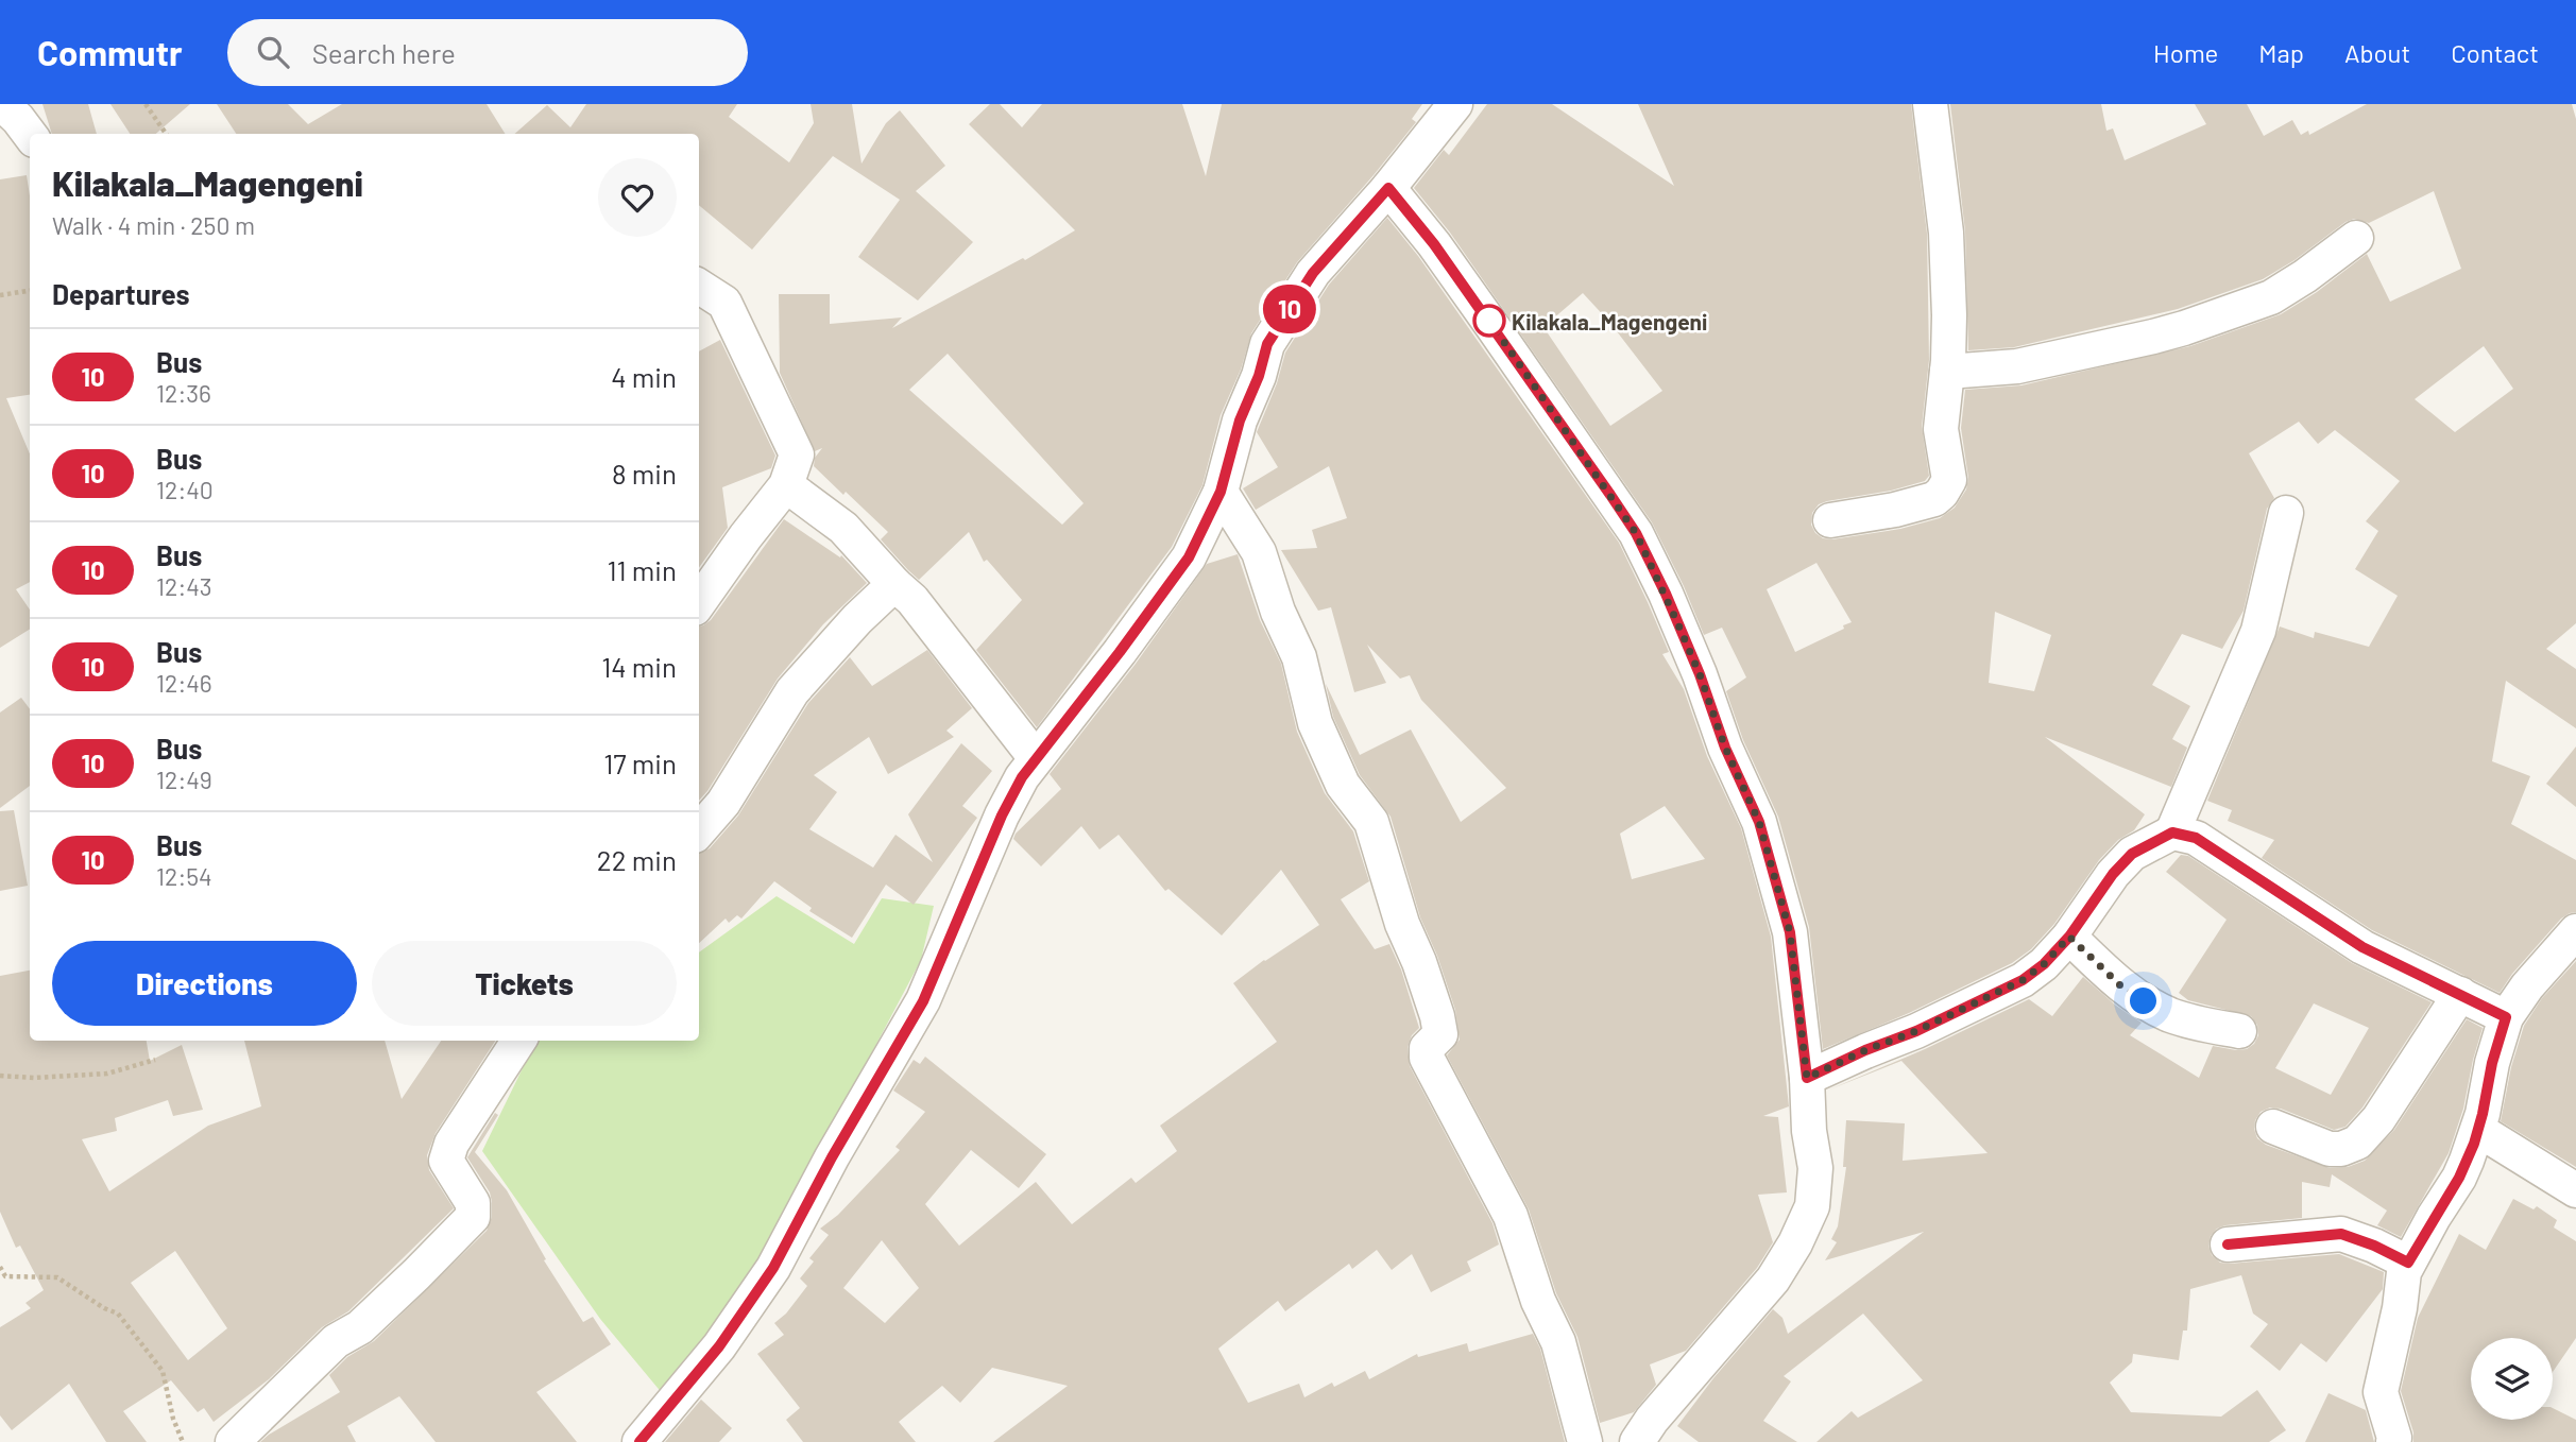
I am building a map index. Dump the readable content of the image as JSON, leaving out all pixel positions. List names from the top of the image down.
{
  "places": ["Kilakala_Magengeni"],
  "lines": ["bus line 10"],
  "page": {
    "header": "Commutr",
    "search": "Search here",
    "nav": [
      "Home",
      "Map",
      "About",
      "Contact"
    ],
    "on_map": "10",
    "heading": [
      ["Kilakala_Magengeni", "Walk · 4 min · 250 m"],
      "Departures"
    ],
    "list": [
      {
        "mark": "10",
        "name": "Bus",
        "note": "12:36",
        "value": "4 min"
      },
      {
        "mark": "10",
        "name": "Bus",
        "note": "12:40",
        "value": "8 min"
      },
      {
        "mark": "10",
        "name": "Bus",
        "note": "12:43",
        "value": "11 min"
      },
      {
        "mark": "10",
        "name": "Bus",
        "note": "12:46",
        "value": "14 min"
      },
      {
        "mark": "10",
        "name": "Bus",
        "note": "12:49",
        "value": "17 min"
      },
      {
        "mark": "10",
        "name": "Bus",
        "note": "12:54",
        "value": "22 min"
      }
    ],
    "buttons": ["Directions", "Tickets"]
  }
}
